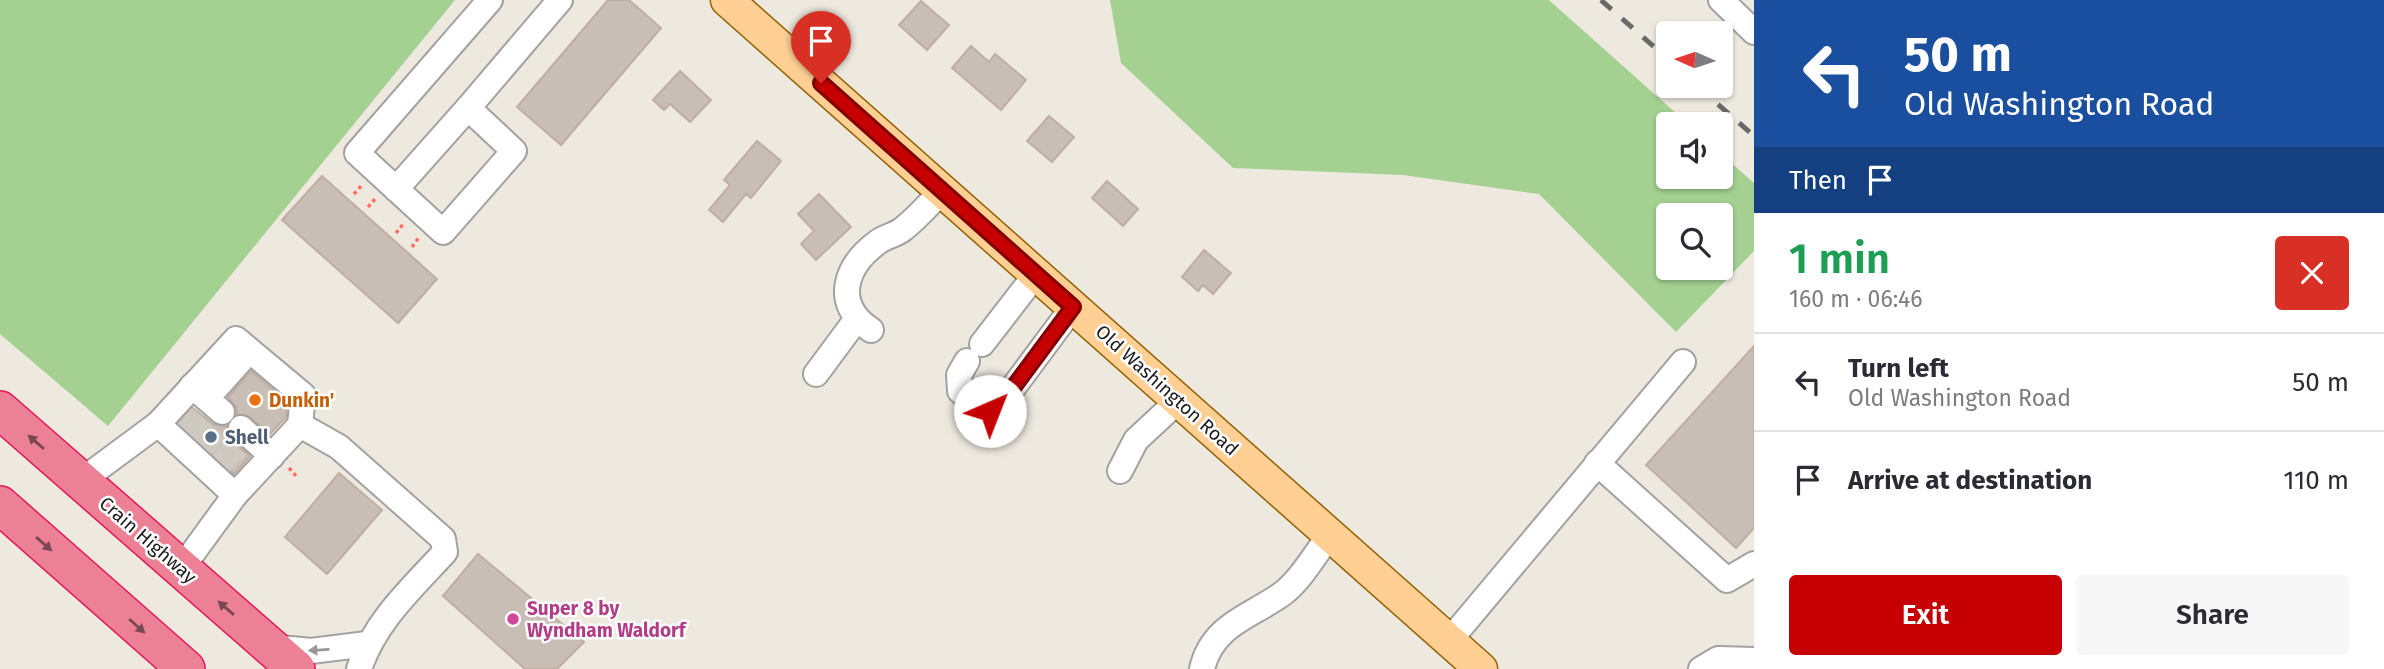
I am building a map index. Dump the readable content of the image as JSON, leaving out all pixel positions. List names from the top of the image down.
{
  "streets": {
    "highway": ["Crain Highway"],
    "main road": ["Old Washington Road"]
  },
  "places": ["Dunkin'", "Shell", "Super 8 by Wyndham Waldorf"],
  "north": "left",
  "page": {
    "turn": ["50 m", "Old Washington Road"],
    "then": "Then",
    "heading": ["1 min", "160 m · 06:46"],
    "list": [
      {
        "name": "Turn left",
        "note": "Old Washington Road",
        "value": "50 m"
      },
      {
        "name": "Arrive at destination",
        "value": "110 m"
      }
    ],
    "buttons": ["Exit", "Share"]
  }
}
